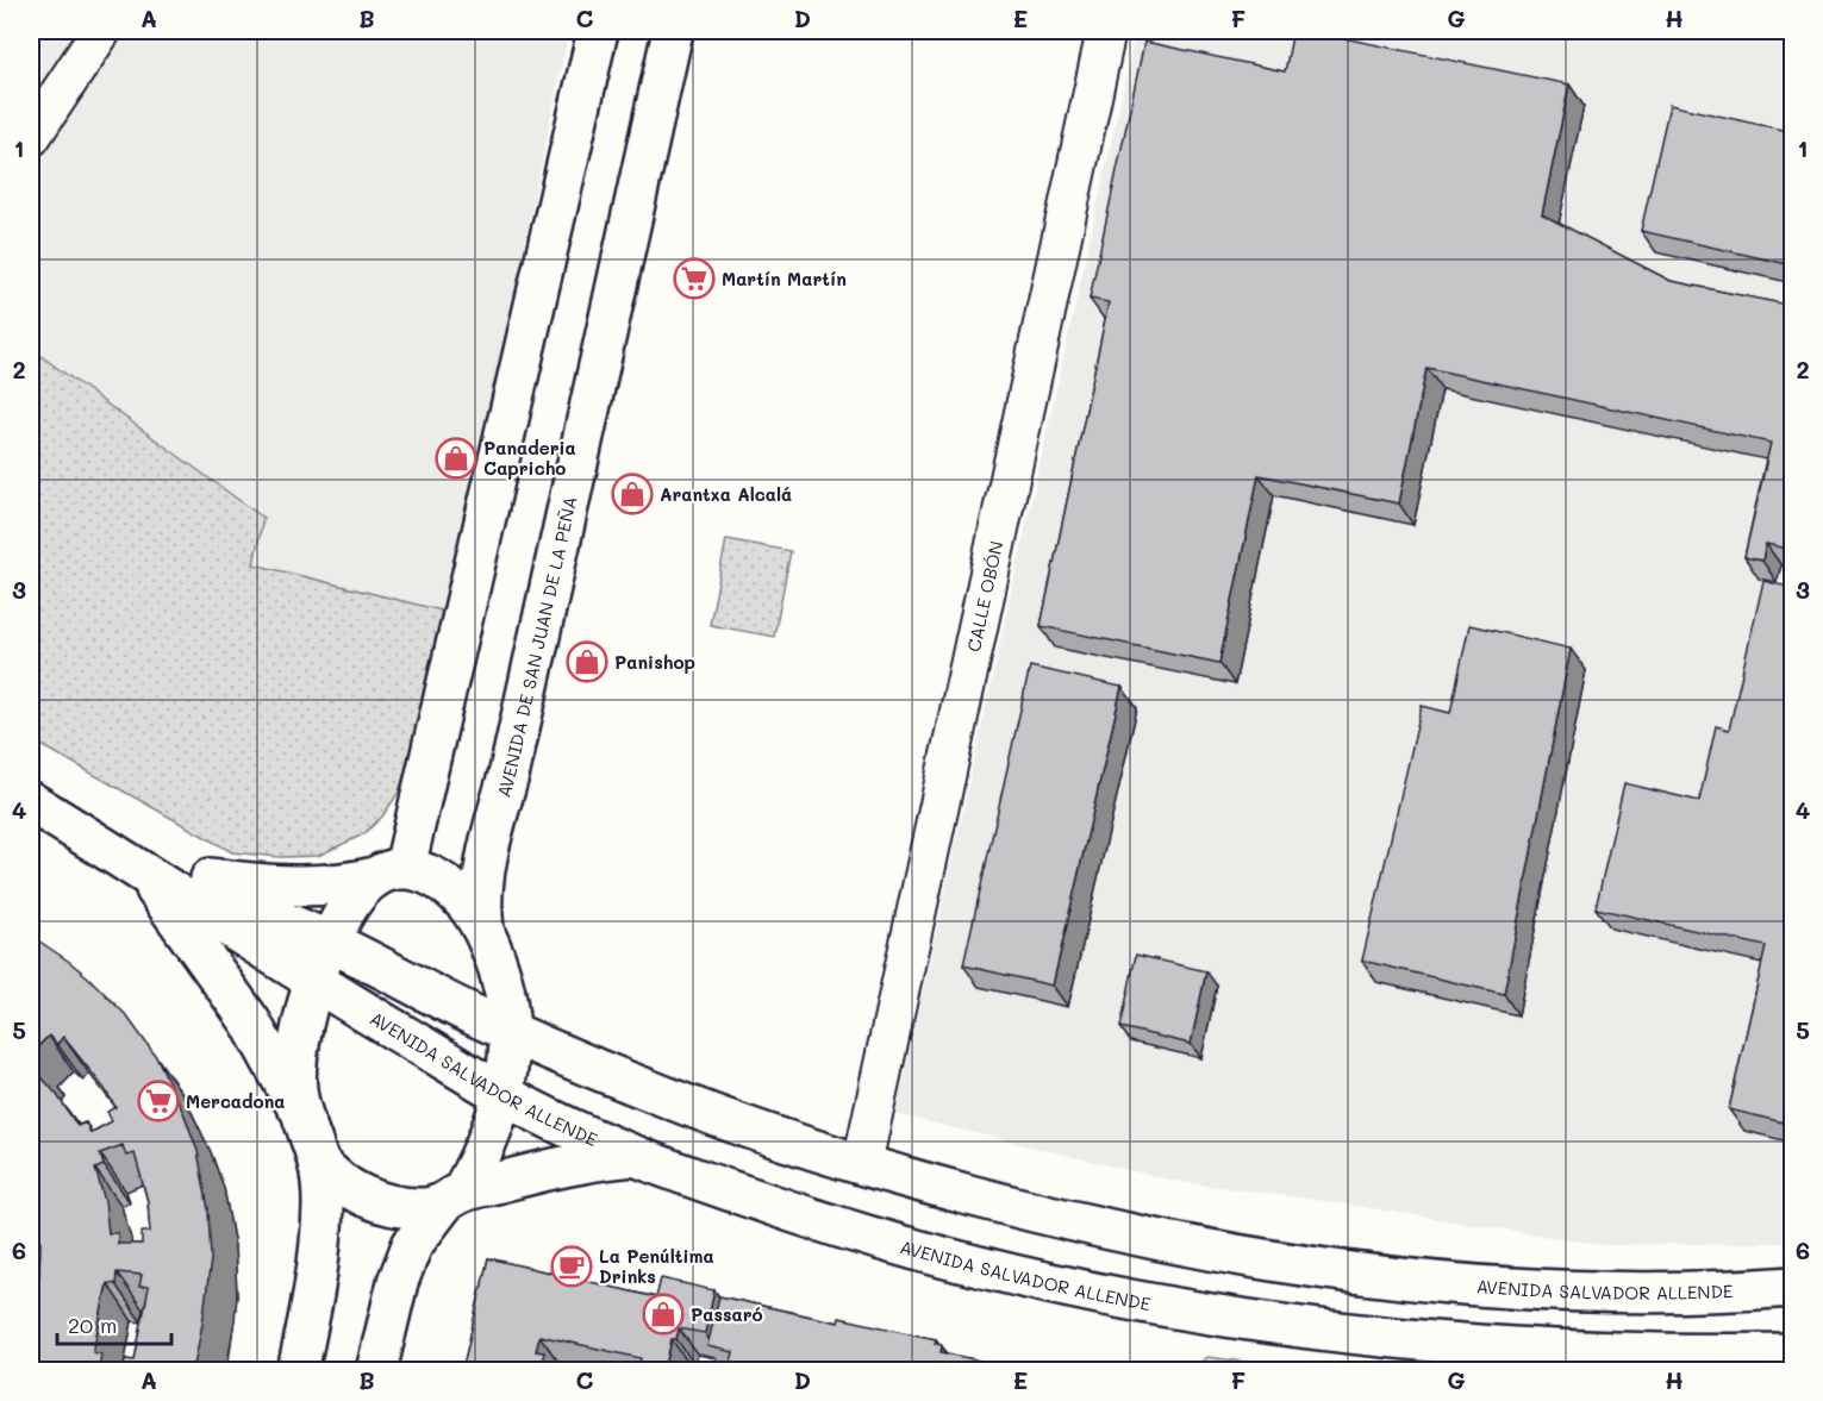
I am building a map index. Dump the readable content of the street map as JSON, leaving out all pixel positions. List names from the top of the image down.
{
  "streets": {
    "main road": ["AVENIDA DE SAN JUAN DE LA PEÑA", "AVENIDA SALVADOR ALLENDE"],
    "street": ["CALLE OBÓN"]
  },
  "crossings": [
    ["CALLE OBÓN", "AVENIDA SALVADOR ALLENDE"],
    ["AVENIDA DE SAN JUAN DE LA PEÑA", "AVENIDA SALVADOR ALLENDE"]
  ],
  "places": {
    "supermarket": ["Martín Martín", "Mercadona"],
    "shop": [
      "Panaderia Capricho",
      "Arantxa Alcalá",
      "Panishop",
      "Passaró"
    ],
    "cafe": ["La Penúltima Drinks"]
  },
  "scale_bar": "20 m",
  "grid": {
    "columns": [
      "A",
      "B",
      "C",
      "D",
      "E",
      "F",
      "G",
      "H"
    ],
    "rows": [
      "1",
      "2",
      "3",
      "4",
      "5",
      "6"
    ]
  }
}
